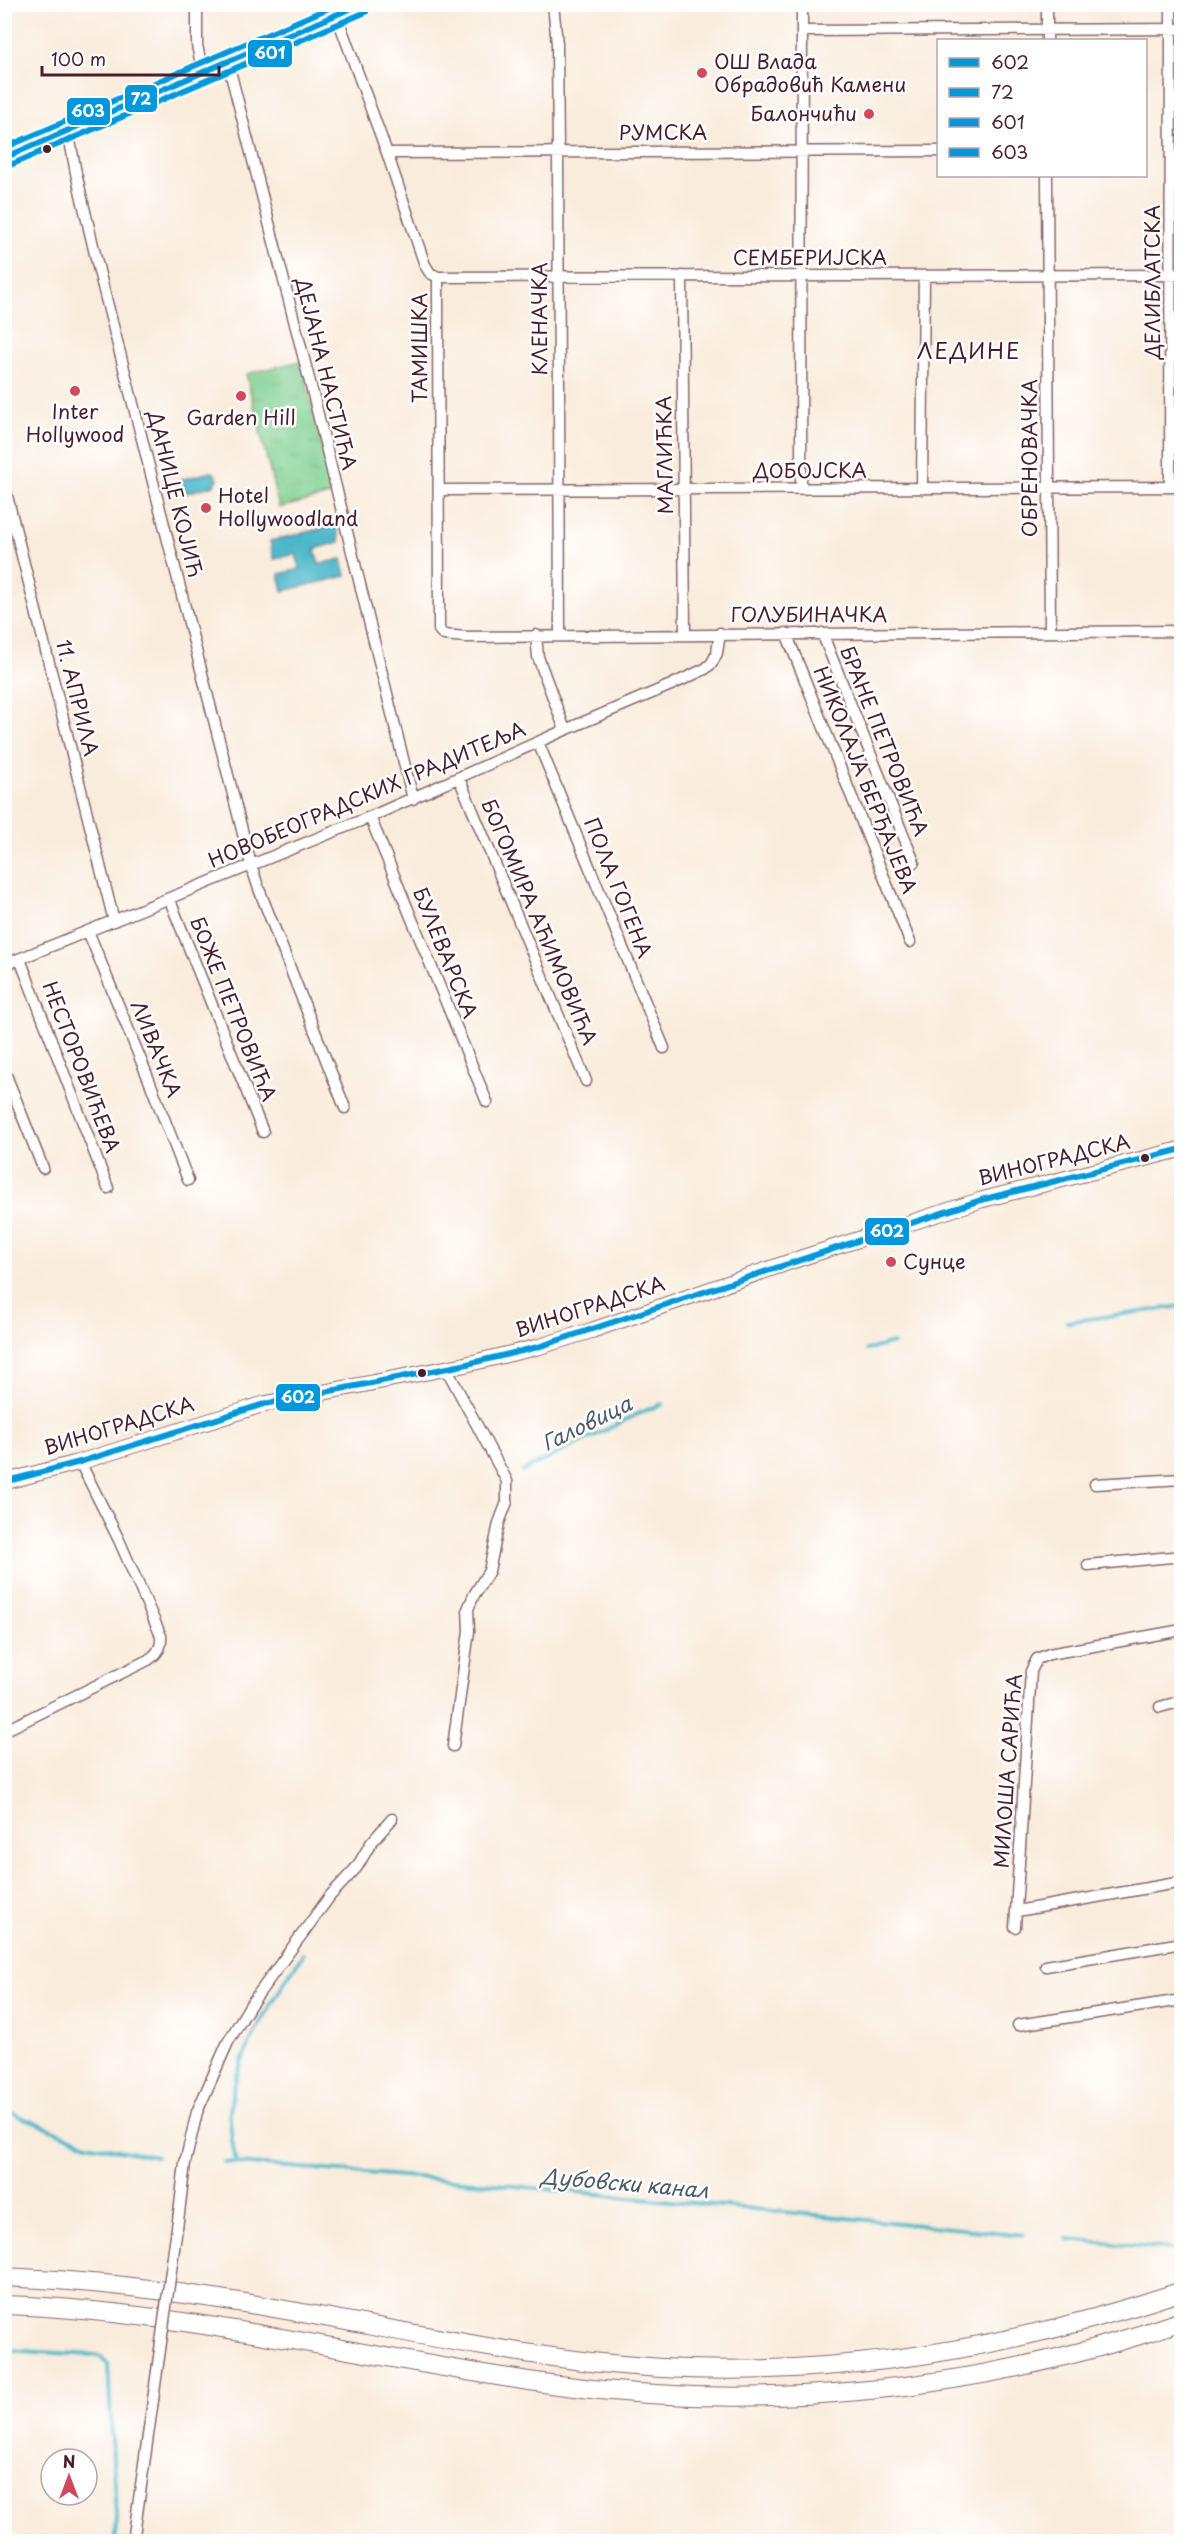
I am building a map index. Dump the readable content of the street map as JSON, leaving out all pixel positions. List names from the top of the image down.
{
  "streets": {
    "street": [
      "РУМСКА",
      "СЕМБЕРИЈСКА",
      "ДЕЛИБЛАТСКА",
      "КЛЕНАЧКА",
      "ТАМИШКА",
      "ДЕЈАНА НАСТИЋА",
      "МАГЛИЋКА",
      "ОБРЕНОВАЧКА",
      "ДОБОЈСКА",
      "ДАНИЦЕ КОЈИЋ",
      "ГОЛУБИНАЧКА",
      "11. АПРИЛА",
      "БРАНЕ ПЕТРОВИЋА",
      "НИКОЛАЈА БЕРЂАЈЕВА",
      "НОВОБЕОГРАДСКИХ ГРАДИТЕЉА",
      "ПОЛА ГОГЕНА",
      "БОГОМИРА АЋИМОВИЋА",
      "БУЛЕВАРСКА",
      "БОЖЕ ПЕТРОВИЋА",
      "ЛИВАЧКА",
      "НЕСТОРОВИЋЕВА",
      "ВИНОГРАДСКА",
      "МИЛОША САРИЋА"
    ]
  },
  "crossings": [
    ["РУМСКА", "КЛЕНАЧКА"],
    ["РУМСКА", "ТАМИШКА"],
    ["СЕМБЕРИЈСКА", "ДЕЛИБЛАТСКА"],
    ["СЕМБЕРИЈСКА", "КЛЕНАЧКА"],
    ["СЕМБЕРИЈСКА", "ТАМИШКА"],
    ["СЕМБЕРИЈСКА", "МАГЛИЋКА"],
    ["СЕМБЕРИЈСКА", "ОБРЕНОВАЧКА"],
    ["ДЕЛИБЛАТСКА", "ДОБОЈСКА"],
    ["КЛЕНАЧКА", "ДОБОЈСКА"],
    ["КЛЕНАЧКА", "ГОЛУБИНАЧКА"],
    ["ТАМИШКА", "ДОБОЈСКА"],
    ["ТАМИШКА", "ГОЛУБИНАЧКА"],
    ["ДЕЈАНА НАСТИЋА", "НОВОБЕОГРАДСКИХ ГРАДИТЕЉА"],
    ["МАГЛИЋКА", "ДОБОЈСКА"],
    ["МАГЛИЋКА", "ГОЛУБИНАЧКА"],
    ["ОБРЕНОВАЧКА", "ДОБОЈСКА"],
    ["ОБРЕНОВАЧКА", "ГОЛУБИНАЧКА"],
    ["ДАНИЦЕ КОЈИЋ", "НОВОБЕОГРАДСКИХ ГРАДИТЕЉА"],
    ["ГОЛУБИНАЧКА", "БРАНЕ ПЕТРОВИЋА"],
    ["ГОЛУБИНАЧКА", "НИКОЛАЈА БЕРЂАЈЕВА"],
    ["ГОЛУБИНАЧКА", "НОВОБЕОГРАДСКИХ ГРАДИТЕЉА"],
    ["11. АПРИЛА", "НОВОБЕОГРАДСКИХ ГРАДИТЕЉА"],
    ["НОВОБЕОГРАДСКИХ ГРАДИТЕЉА", "ПОЛА ГОГЕНА"],
    ["НОВОБЕОГРАДСКИХ ГРАДИТЕЉА", "БОГОМИРА АЋИМОВИЋА"],
    ["НОВОБЕОГРАДСКИХ ГРАДИТЕЉА", "БУЛЕВАРСКА"],
    ["НОВОБЕОГРАДСКИХ ГРАДИТЕЉА", "БОЖЕ ПЕТРОВИЋА"],
    ["НОВОБЕОГРАДСКИХ ГРАДИТЕЉА", "ЛИВАЧКА"],
    ["НОВОБЕОГРАДСКИХ ГРАДИТЕЉА", "НЕСТОРОВИЋЕВА"]
  ],
  "districts": ["ЛЕДИНЕ"],
  "water": ["Галовица", "Дубовски канал"],
  "places": [
    "ОШ Влада Обрадовић Камени",
    "Балончићи",
    "Inter Hollywood",
    "Garden Hill",
    "Hotel Hollywoodland",
    "Сунце"
  ],
  "lines": [
    "transit line 72",
    "transit line 603",
    "transit line 601",
    "transit line 602"
  ],
  "legend": [
    "602",
    "72",
    "601",
    "603"
  ],
  "scale_bar": "100 m",
  "north": "top"
}
